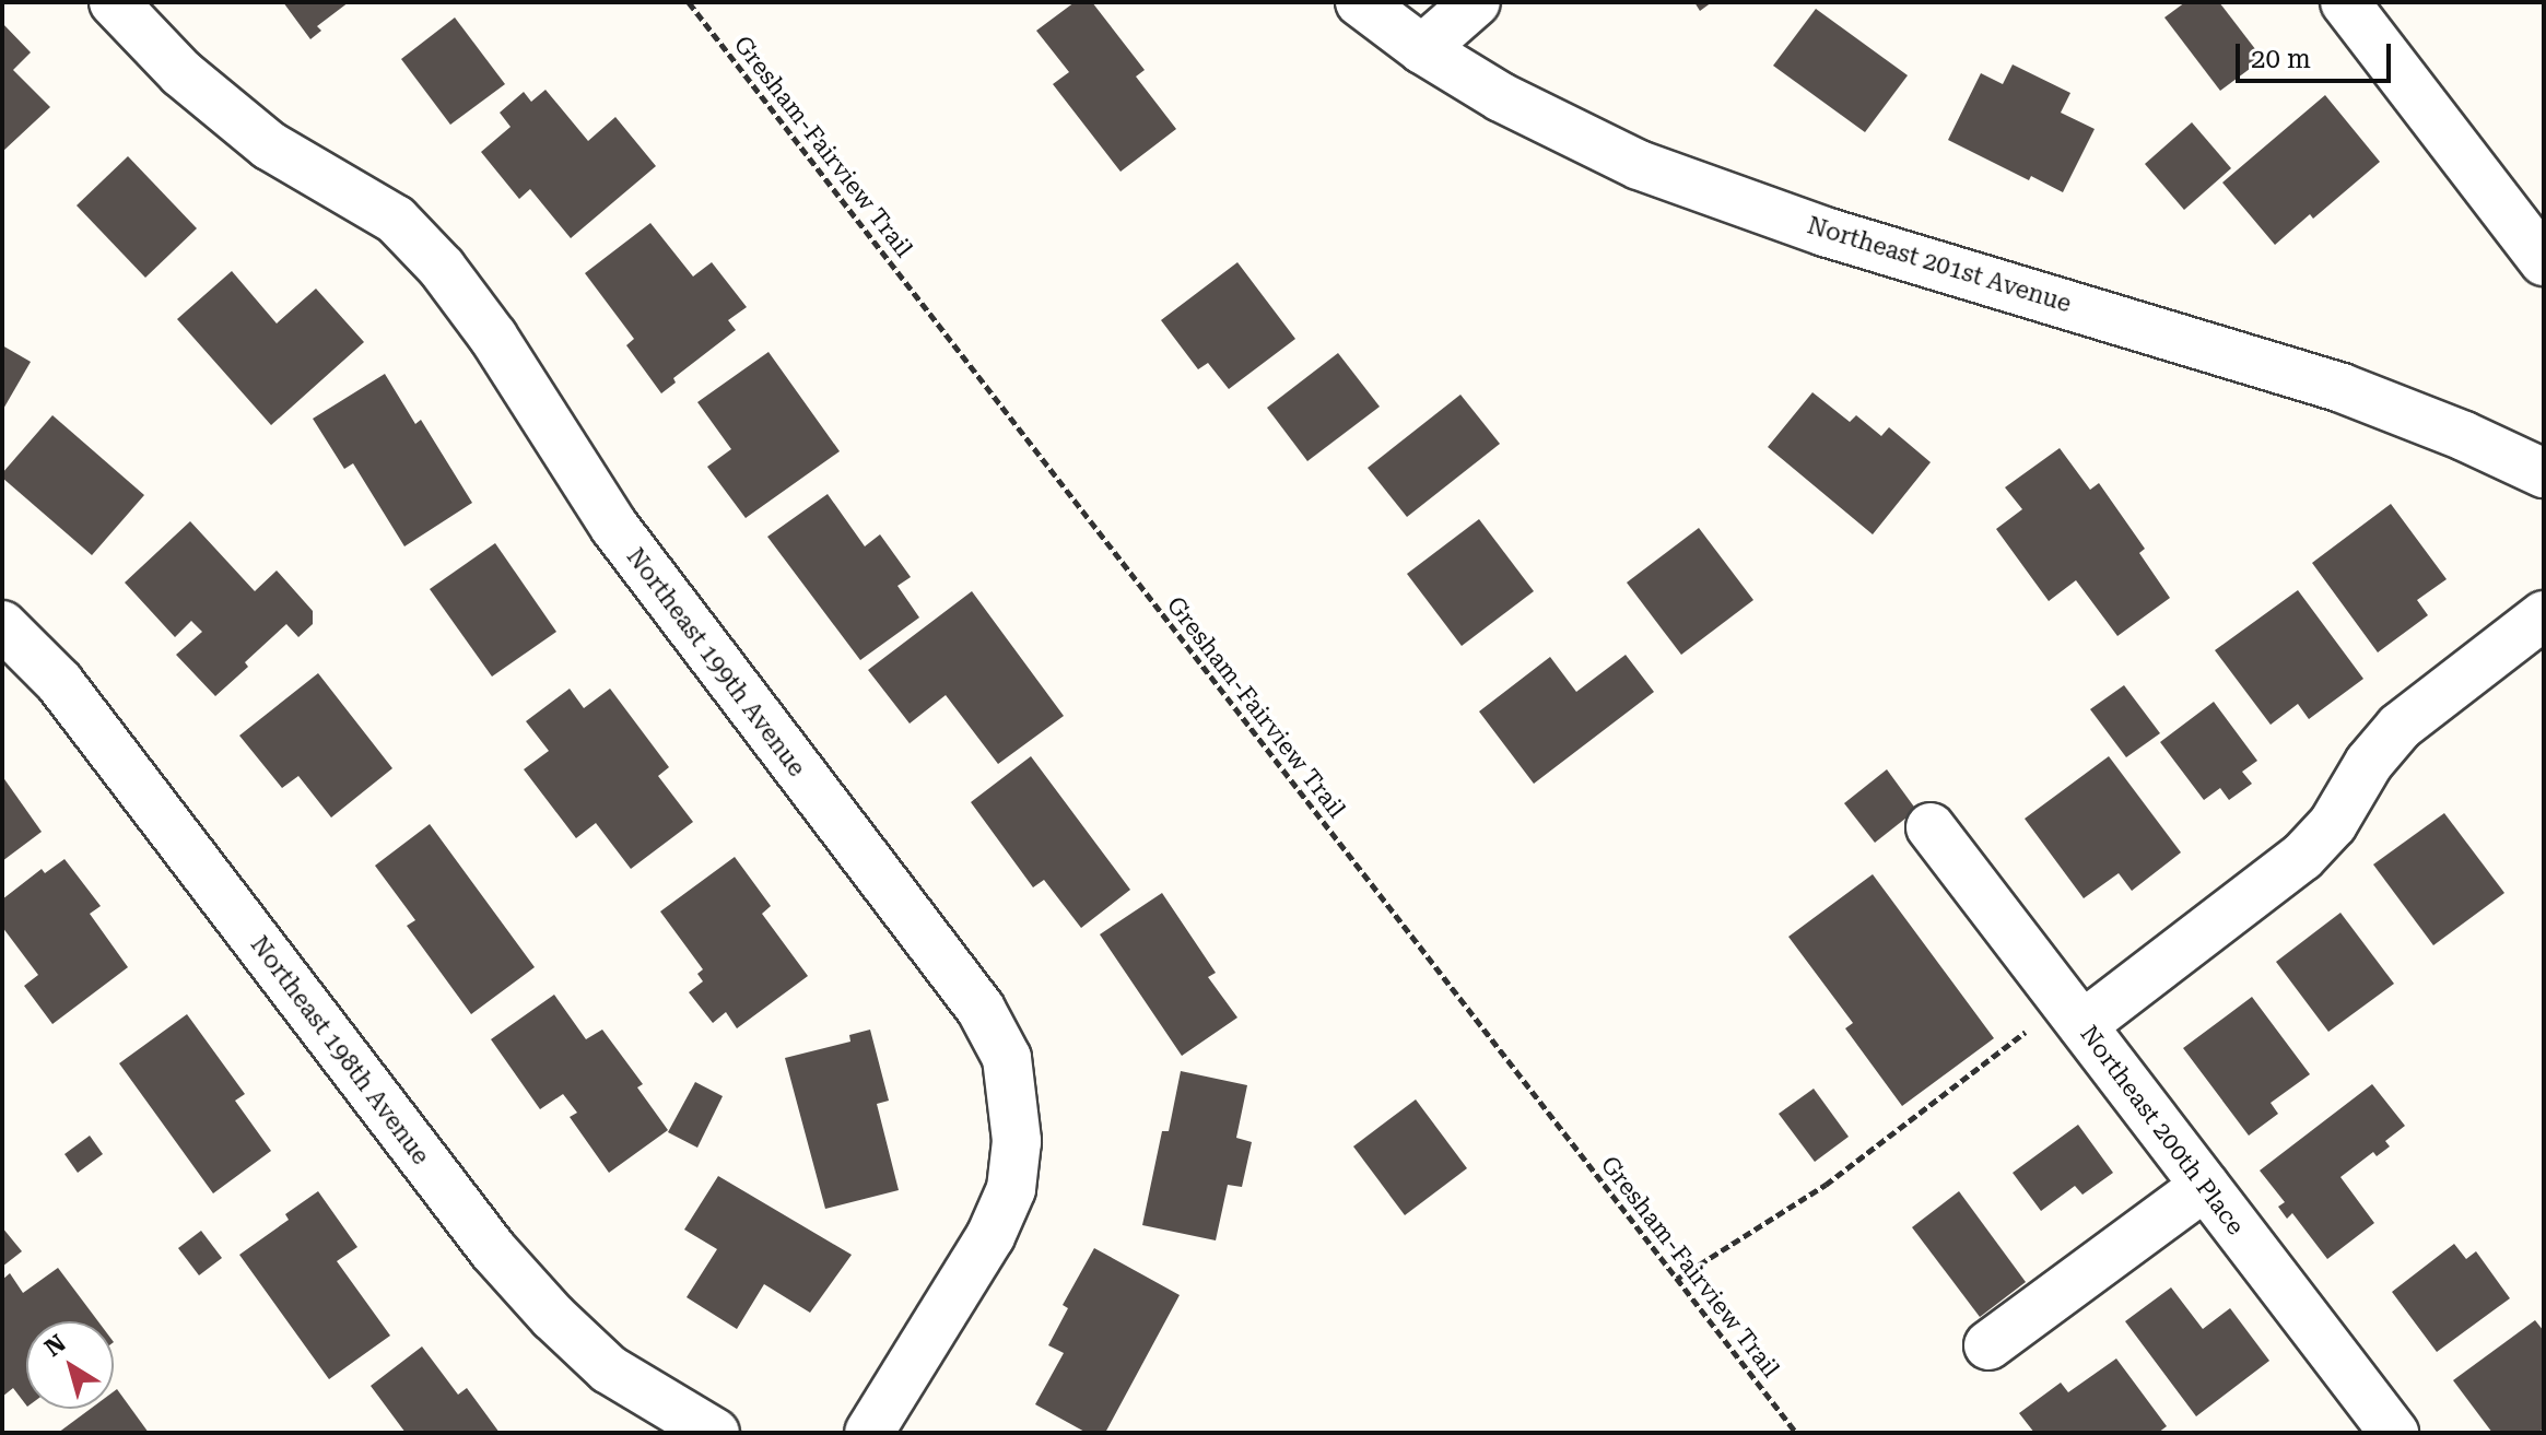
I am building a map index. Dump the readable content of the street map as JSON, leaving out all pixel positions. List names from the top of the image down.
{
  "streets": {
    "street": [
      "Northeast 201st Avenue",
      "Northeast 199th Avenue",
      "Northeast 198th Avenue",
      "Northeast 200th Place"
    ],
    "path": ["Gresham-Fairview Trail"]
  },
  "scale_bar": "20 m",
  "north": "top left"
}
